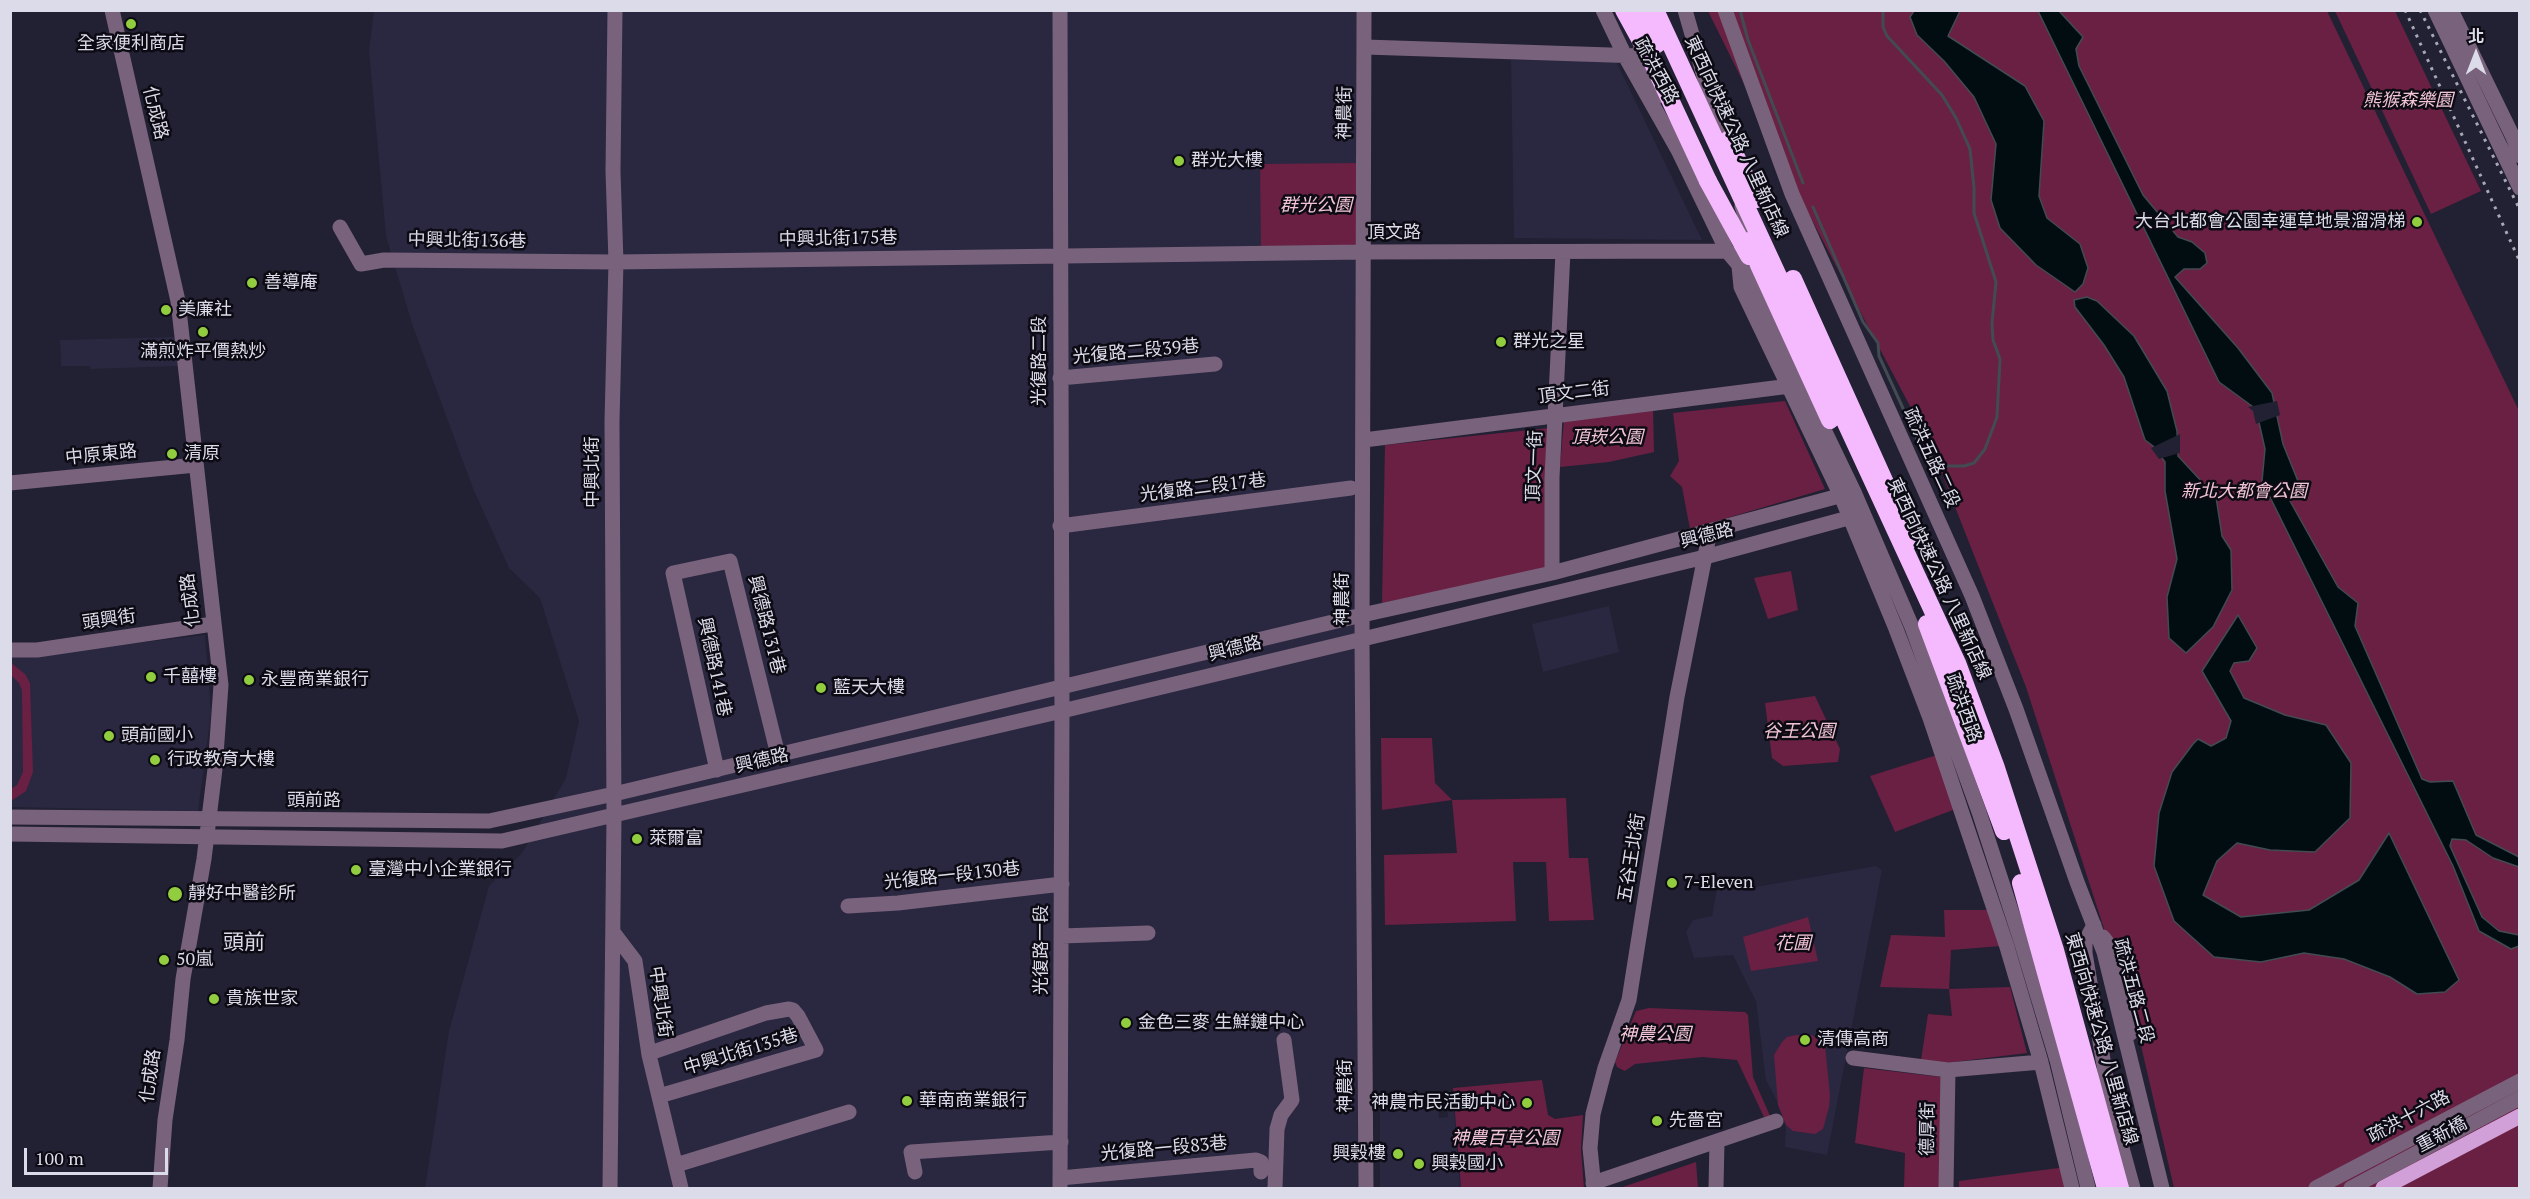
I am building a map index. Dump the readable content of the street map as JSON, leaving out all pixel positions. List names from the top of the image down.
{
  "streets": {
    "highway": ["東西向快速公路 八里新店線"],
    "main road": ["重新橋"],
    "street": [
      "疏洪西路",
      "化成路",
      "神農街",
      "頂文路",
      "中興北街175巷",
      "中興北街136巷",
      "光復路二段39巷",
      "光復路二段",
      "頂文二街",
      "中原東路",
      "疏洪五路二段",
      "頂文一街",
      "中興北街",
      "光復路二段17巷",
      "興德路",
      "頭興街",
      "興德路131巷",
      "興德路141巷",
      "頭前路",
      "五谷王北街",
      "光復路一段130巷",
      "光復路一段",
      "中興北街135巷",
      "疏洪十六路",
      "德厚街",
      "光復路一段83巷"
    ]
  },
  "crossings": [
    ["疏洪西路", "頂文路"],
    ["疏洪西路", "頂文二街"],
    ["疏洪西路", "興德路"],
    ["化成路", "中原東路"],
    ["化成路", "頭興街"],
    ["化成路", "頭前路"],
    ["神農街", "頂文路"],
    ["神農街", "頂文二街"],
    ["神農街", "興德路"],
    ["頂文路", "中興北街175巷"],
    ["頂文路", "光復路二段"],
    ["頂文路", "頂文一街"],
    ["中興北街175巷", "中興北街136巷"],
    ["中興北街175巷", "光復路二段"],
    ["中興北街175巷", "中興北街"],
    ["中興北街136巷", "中興北街"],
    ["光復路二段39巷", "光復路二段"],
    ["光復路二段", "光復路二段17巷"],
    ["光復路二段", "興德路"],
    ["光復路二段", "光復路一段"],
    ["頂文二街", "頂文一街"],
    ["頂文一街", "興德路"],
    ["中興北街", "興德路"],
    ["中興北街", "頭前路"],
    ["中興北街", "中興北街135巷"],
    ["興德路", "興德路131巷"],
    ["興德路", "興德路141巷"],
    ["興德路", "頭前路"],
    ["興德路", "五谷王北街"],
    ["興德路", "光復路一段"],
    ["興德路131巷", "興德路141巷"],
    ["光復路一段130巷", "光復路一段"],
    ["光復路一段", "光復路一段83巷"]
  ],
  "districts": ["頭前"],
  "parks": [
    "熊猴森樂園",
    "群光公園",
    "頂崁公園",
    "新北大都會公園",
    "谷王公園",
    "花圃",
    "神農公園",
    "神農百草公園"
  ],
  "places": [
    "全家便利商店",
    "群光大樓",
    "大台北都會公園幸運草地景溜滑梯",
    "善導庵",
    "美廉社",
    "滿煎炸平價熱炒",
    "群光之星",
    "清原",
    "千囍樓",
    "永豐商業銀行",
    "藍天大樓",
    "頭前國小",
    "行政教育大樓",
    "萊爾富",
    "臺灣中小企業銀行",
    "7-Eleven",
    "靜好中醫診所",
    "50嵐",
    "貴族世家",
    "金色三麥 生鮮鏈中心",
    "清傳高商",
    "華南商業銀行",
    "神農市民活動中心",
    "先嗇宮",
    "興穀樓",
    "興穀國小"
  ],
  "scale_bar": "100 m",
  "north": "top"
}
